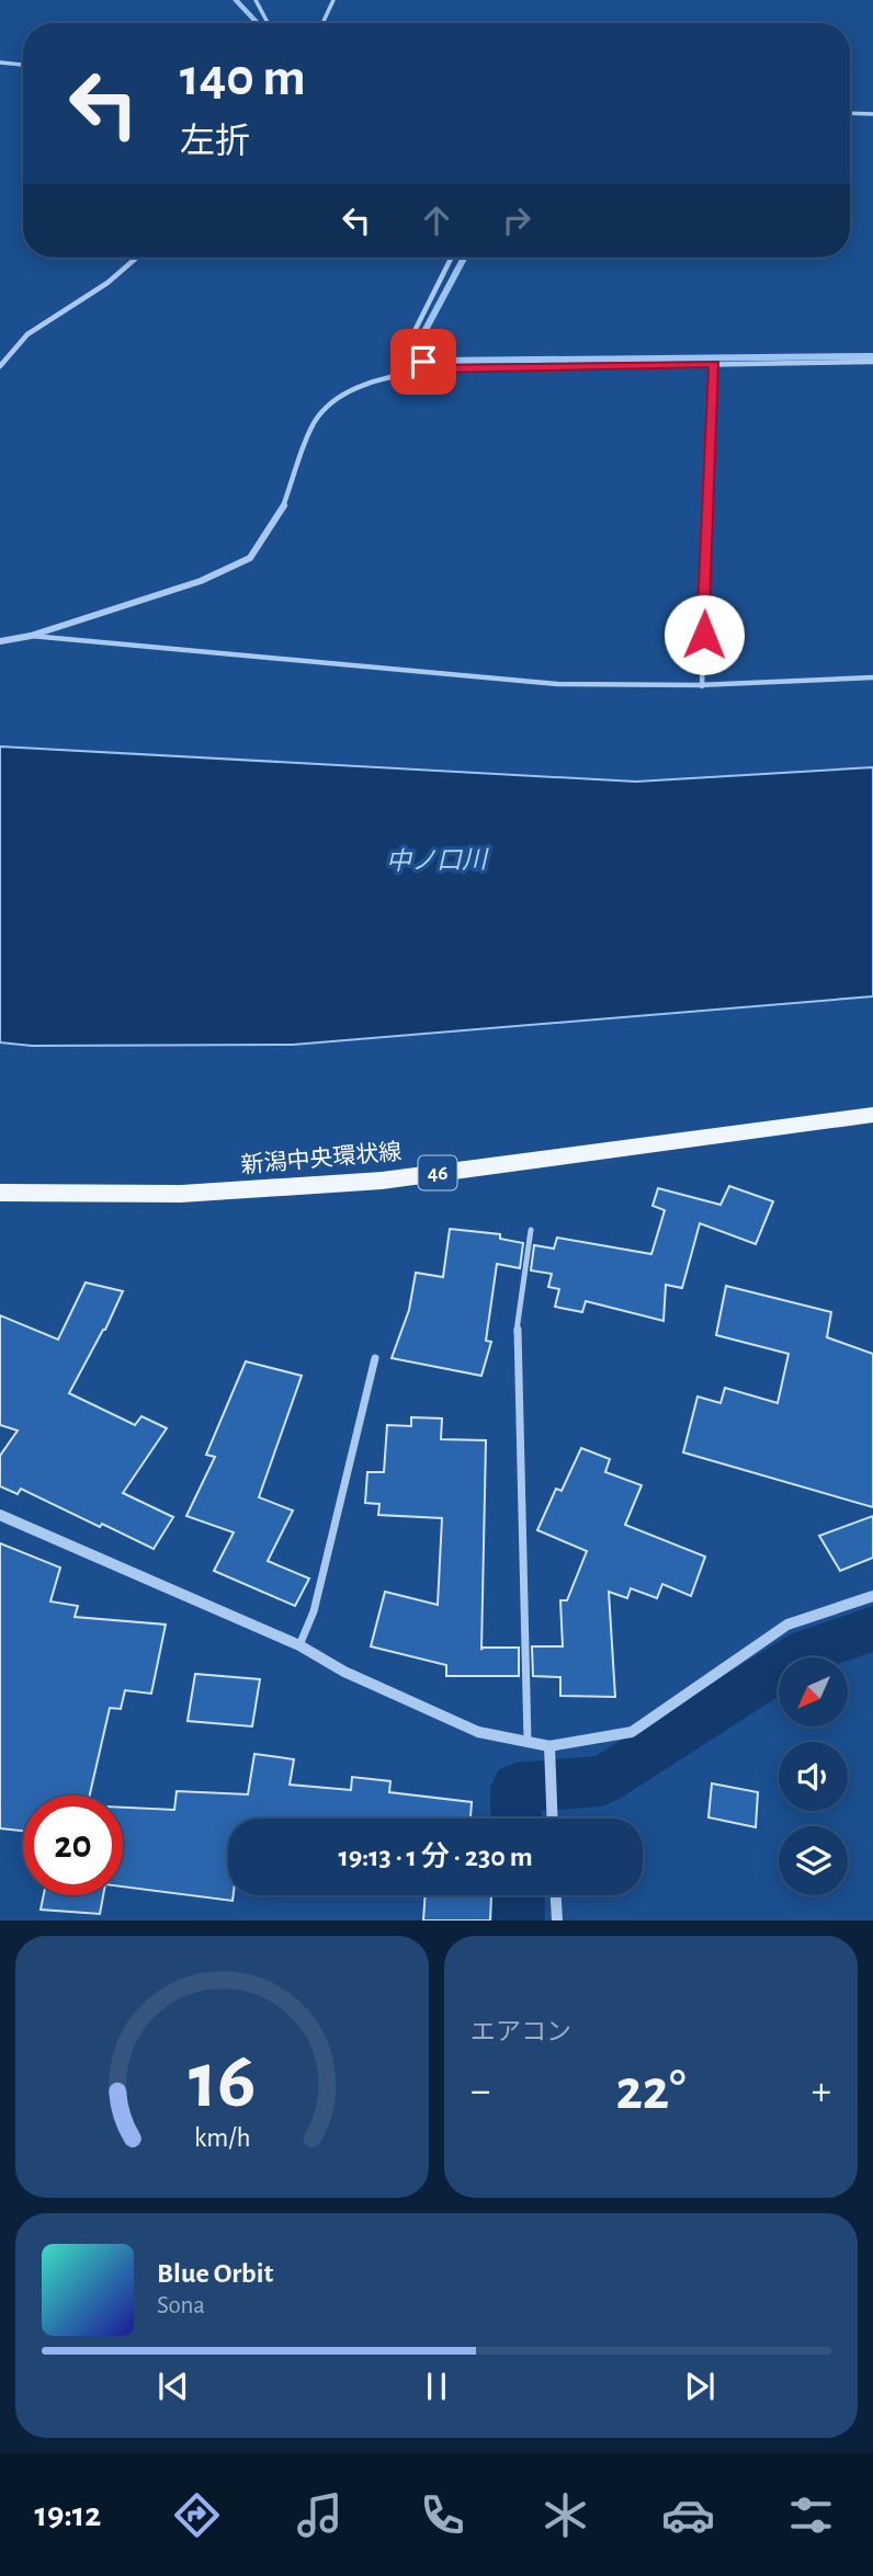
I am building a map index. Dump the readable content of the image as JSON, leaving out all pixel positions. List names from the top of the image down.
{
  "streets": {
    "main road": ["新潟中央環状線", "46"]
  },
  "water": ["中ノ口川"],
  "north": "bottom left",
  "page": {
    "turn": ["140 m", "左折"],
    "limit": "20",
    "trip": "19:13 · 1 分 · 230 m",
    "tile": "エアコン",
    "heat": ["−", "22°", "+"],
    "song": ["Blue Orbit", "Sona"],
    "tabs": "19:12",
    "gauge": ["16", "km/h"]
  }
}
